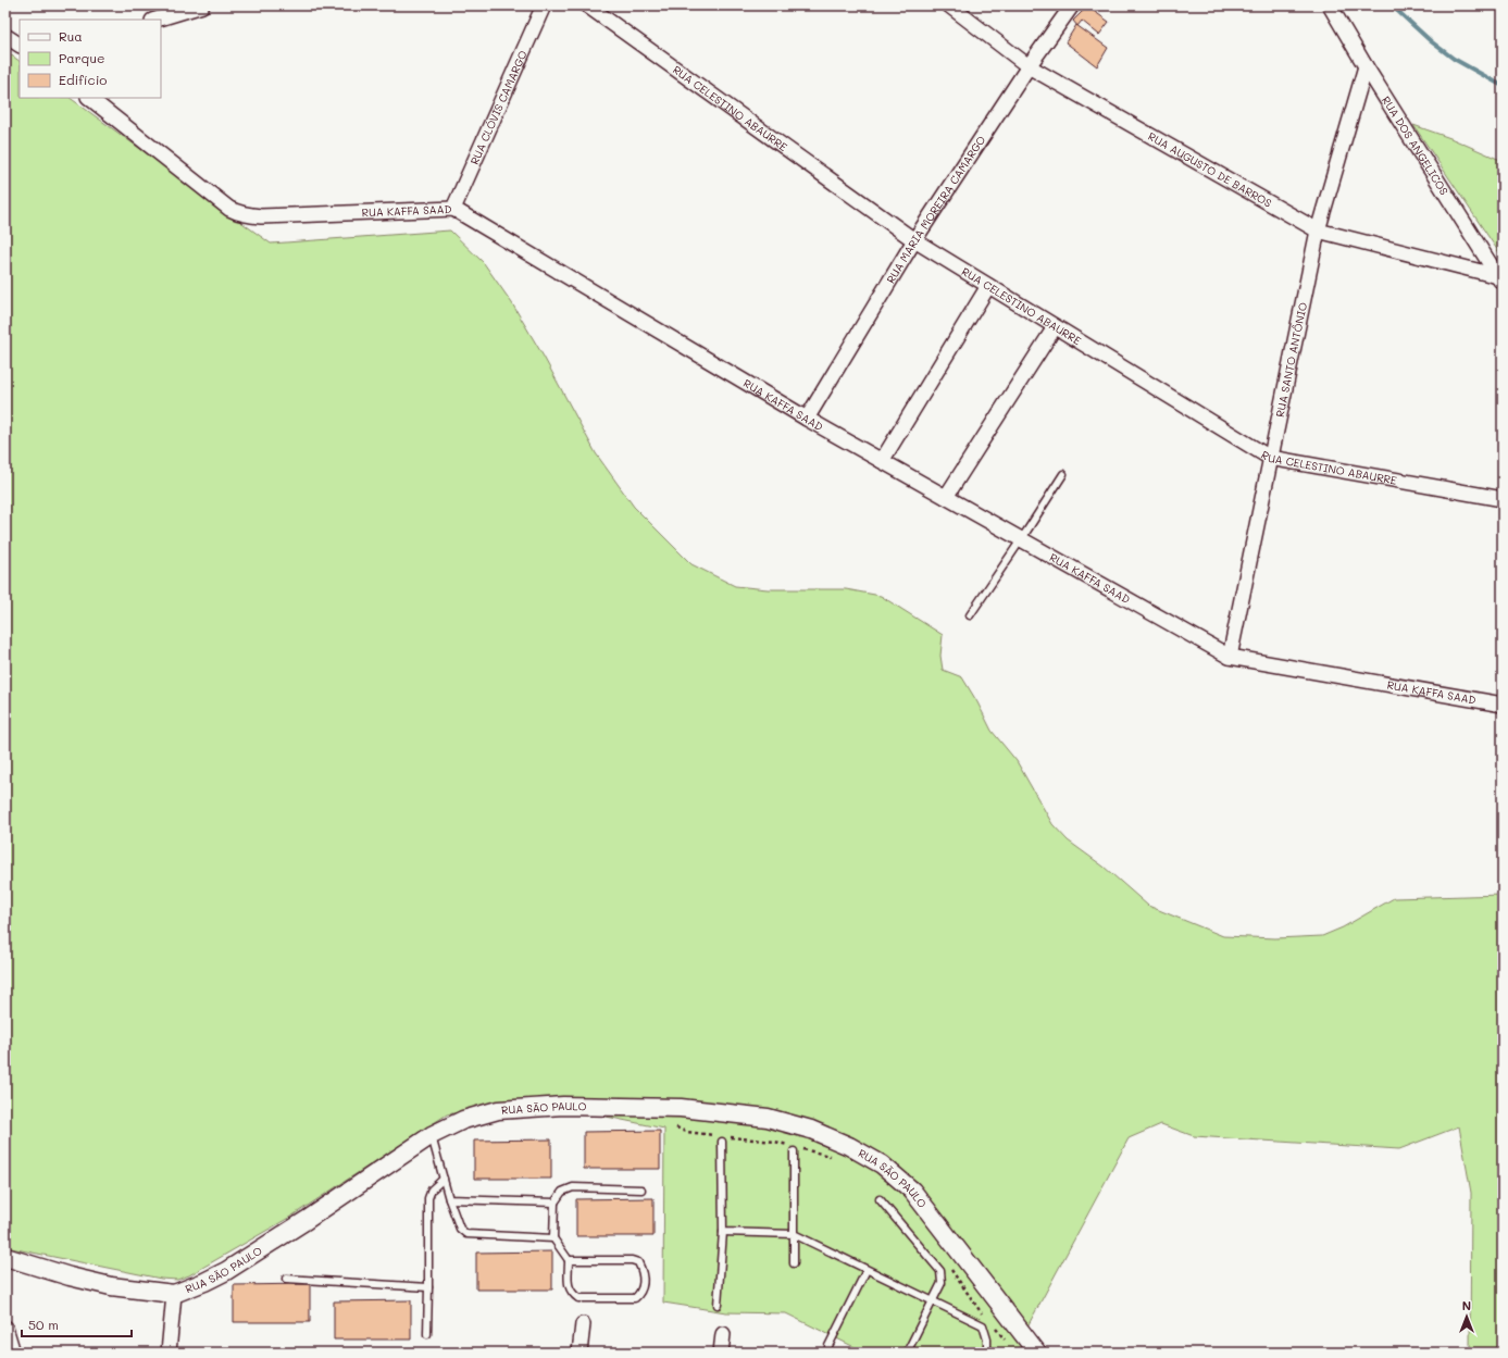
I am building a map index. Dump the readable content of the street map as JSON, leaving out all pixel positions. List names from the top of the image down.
{
  "streets": {
    "street": [
      "RUA CLÓVIS CAMARGO",
      "RUA CELESTINO ABAURRE",
      "RUA DOS ANGELICOS",
      "RUA AUGUSTO DE BARROS",
      "RUA MARIA MOREIRA CAMARGO",
      "RUA KAFFA SAAD",
      "RUA SANTO ANTÔNIO",
      "RUA SÃO PAULO"
    ]
  },
  "crossings": [
    ["RUA CLÓVIS CAMARGO", "RUA KAFFA SAAD"],
    ["RUA CELESTINO ABAURRE", "RUA MARIA MOREIRA CAMARGO"],
    ["RUA CELESTINO ABAURRE", "RUA SANTO ANTÔNIO"],
    ["RUA DOS ANGELICOS", "RUA AUGUSTO DE BARROS"],
    ["RUA DOS ANGELICOS", "RUA SANTO ANTÔNIO"],
    ["RUA AUGUSTO DE BARROS", "RUA MARIA MOREIRA CAMARGO"],
    ["RUA AUGUSTO DE BARROS", "RUA SANTO ANTÔNIO"],
    ["RUA MARIA MOREIRA CAMARGO", "RUA KAFFA SAAD"],
    ["RUA KAFFA SAAD", "RUA SANTO ANTÔNIO"]
  ],
  "legend": ["Rua", "Parque", "Edifício"],
  "scale_bar": "50 m",
  "north": "top"
}
